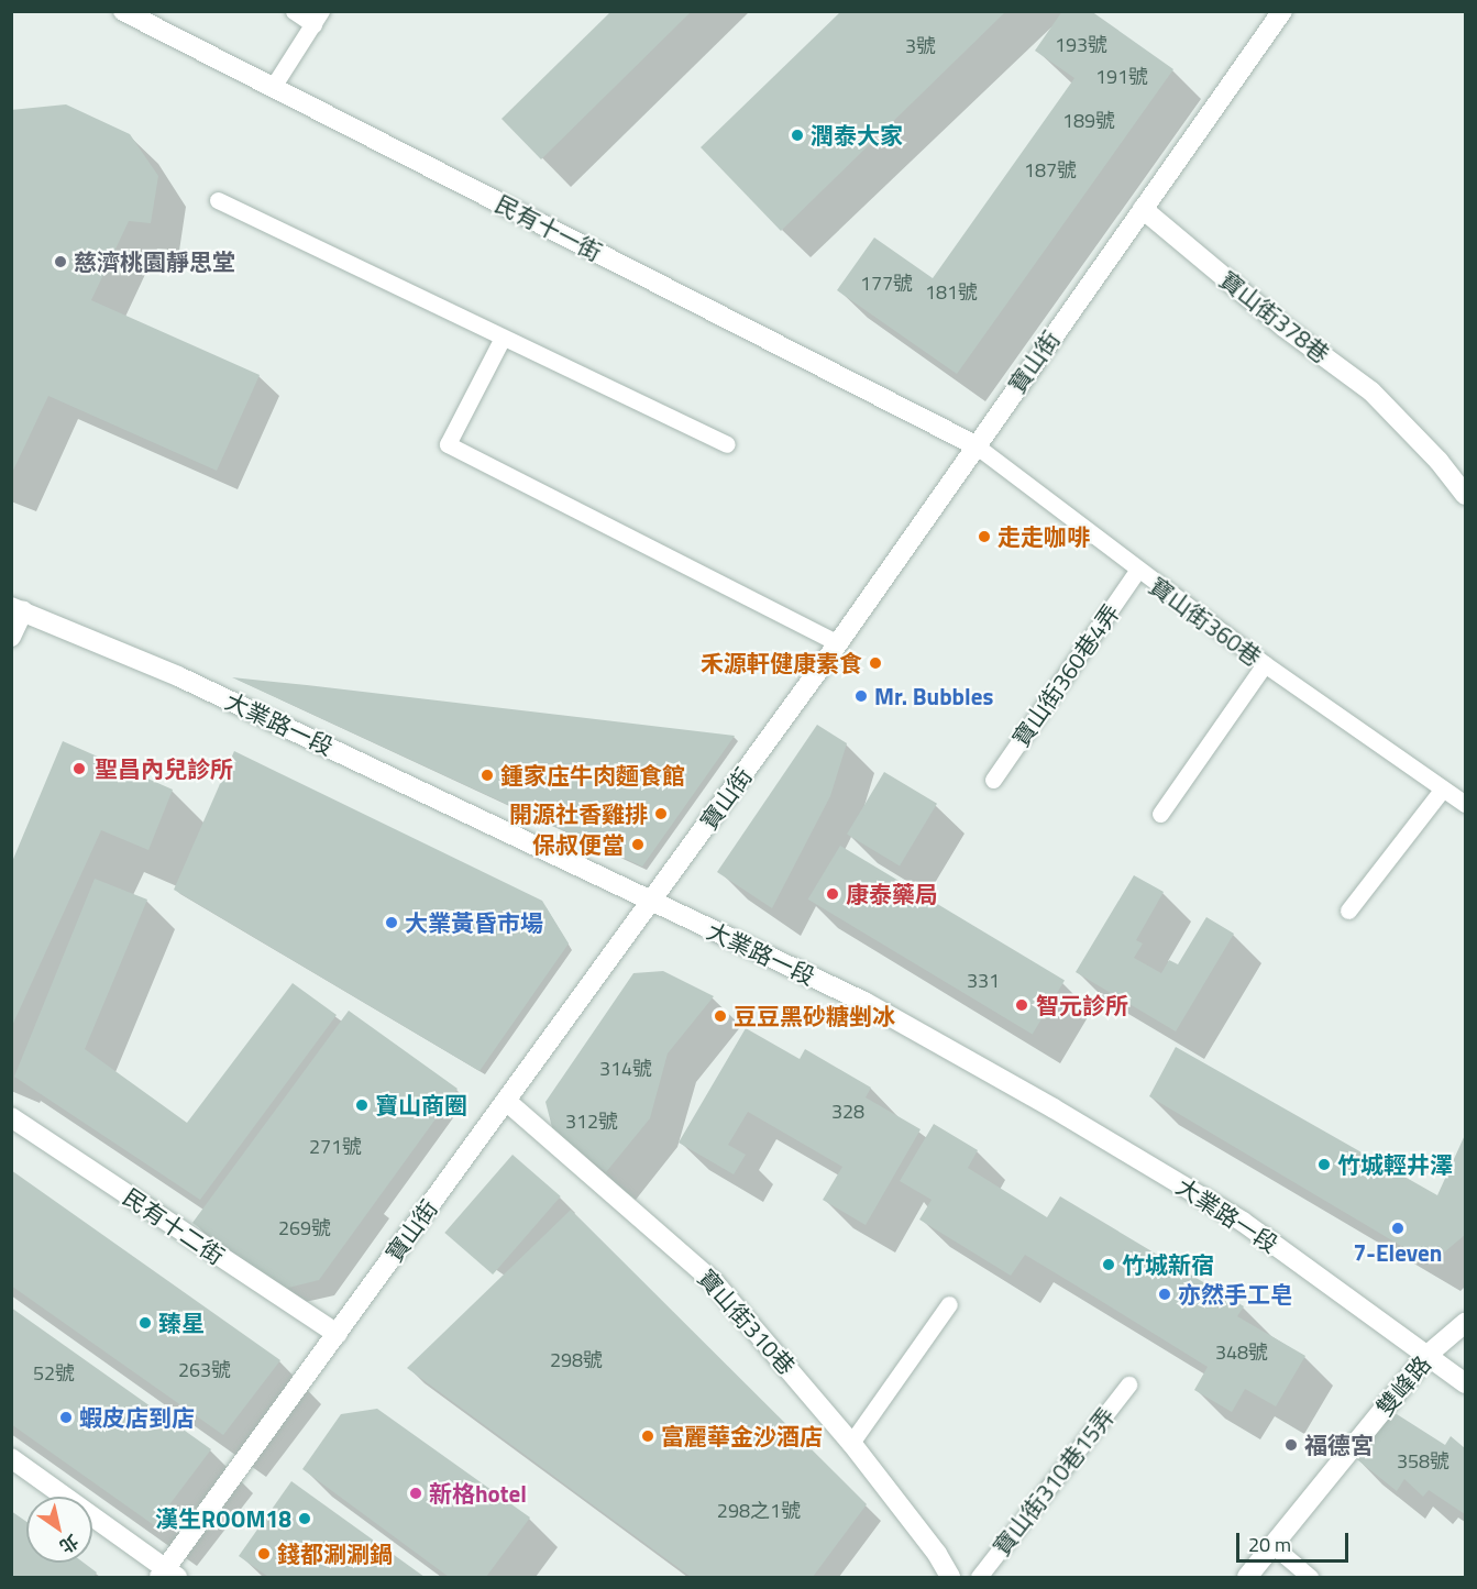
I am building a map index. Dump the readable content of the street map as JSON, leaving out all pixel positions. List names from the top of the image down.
{
  "streets": {
    "street": [
      "民有十一街",
      "寶山街378巷",
      "寶山街",
      "大業路一段",
      "民有十二街",
      "寶山街310巷",
      "雙峰路"
    ],
    "lane": ["寶山街360巷", "寶山街360巷4弄", "寶山街310巷15弄"]
  },
  "crossings": [
    ["民有十一街", "寶山街"],
    ["民有十一街", "寶山街360巷"],
    ["寶山街378巷", "寶山街"],
    ["寶山街", "寶山街360巷"],
    ["寶山街", "大業路一段"],
    ["寶山街", "民有十二街"],
    ["寶山街", "寶山街310巷"],
    ["寶山街360巷", "寶山街360巷4弄"],
    ["大業路一段", "雙峰路"]
  ],
  "places": [
    "潤泰大家",
    "慈濟桃園靜思堂",
    "走走咖啡",
    "禾源軒健康素食",
    "Mr. Bubbles",
    "聖昌內兒診所",
    "鍾家庒牛肉麵食館",
    "開源社香雞排",
    "保叔便當",
    "康泰藥局",
    "大業黃昏市場",
    "智元診所",
    "豆豆黑砂糖剉冰",
    "寶山商圈",
    "竹城輕井澤",
    "7-Eleven",
    "竹城新宿",
    "亦然手工皂",
    "臻星",
    "蝦皮店到店",
    "富麗華金沙酒店",
    "福德宮",
    "新格hotel",
    "漢生ROOM18",
    "錢都涮涮鍋"
  ],
  "house_numbers": [
    "193號",
    "3號",
    "191號",
    "189號",
    "187號",
    "177號",
    "181號",
    "331",
    "314號",
    "328",
    "312號",
    "271號",
    "269號",
    "348號",
    "298號",
    "263號",
    "52號",
    "358號",
    "298之1號"
  ],
  "scale_bar": "20 m",
  "north": "bottom right"
}
